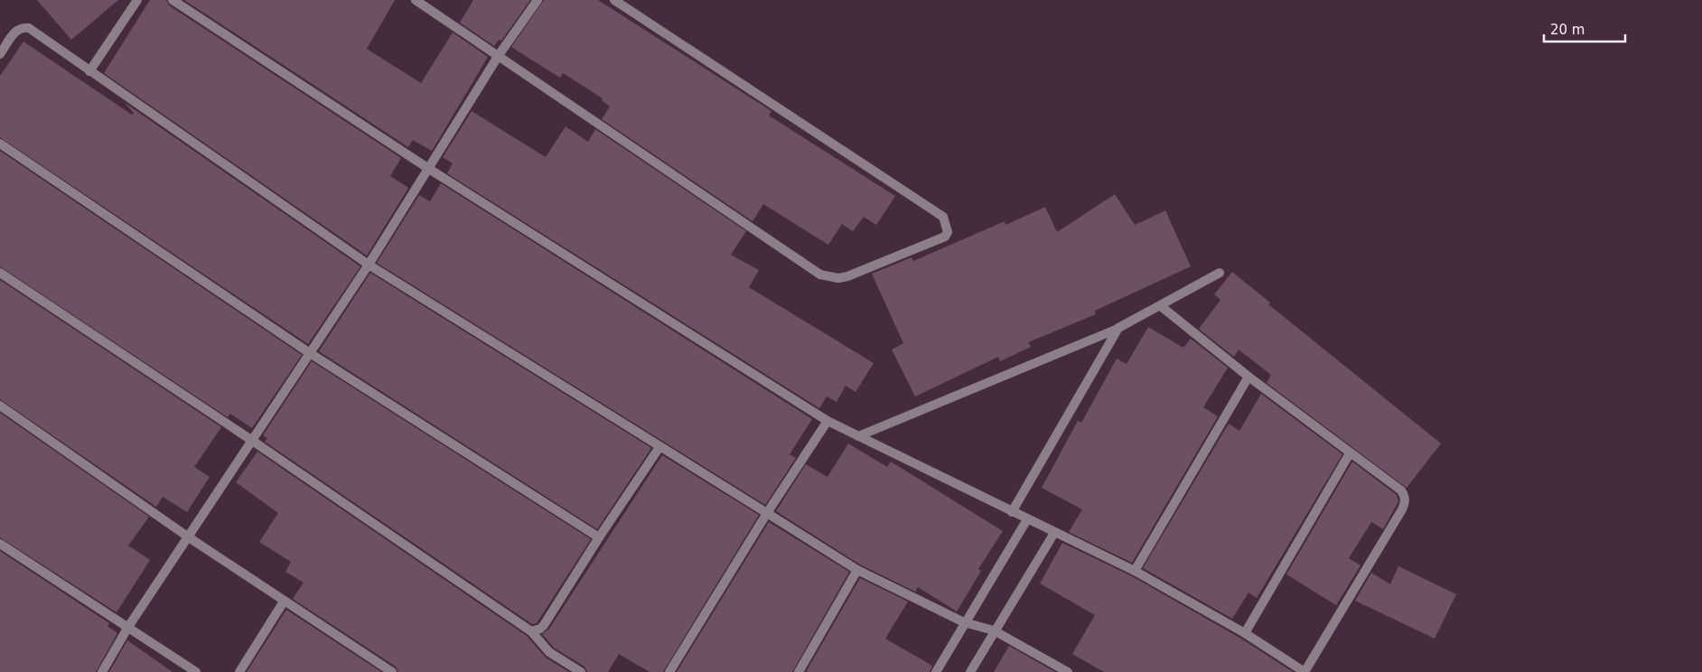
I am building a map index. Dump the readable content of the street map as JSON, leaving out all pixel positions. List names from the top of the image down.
{
  "scale_bar": "20 m"
}
